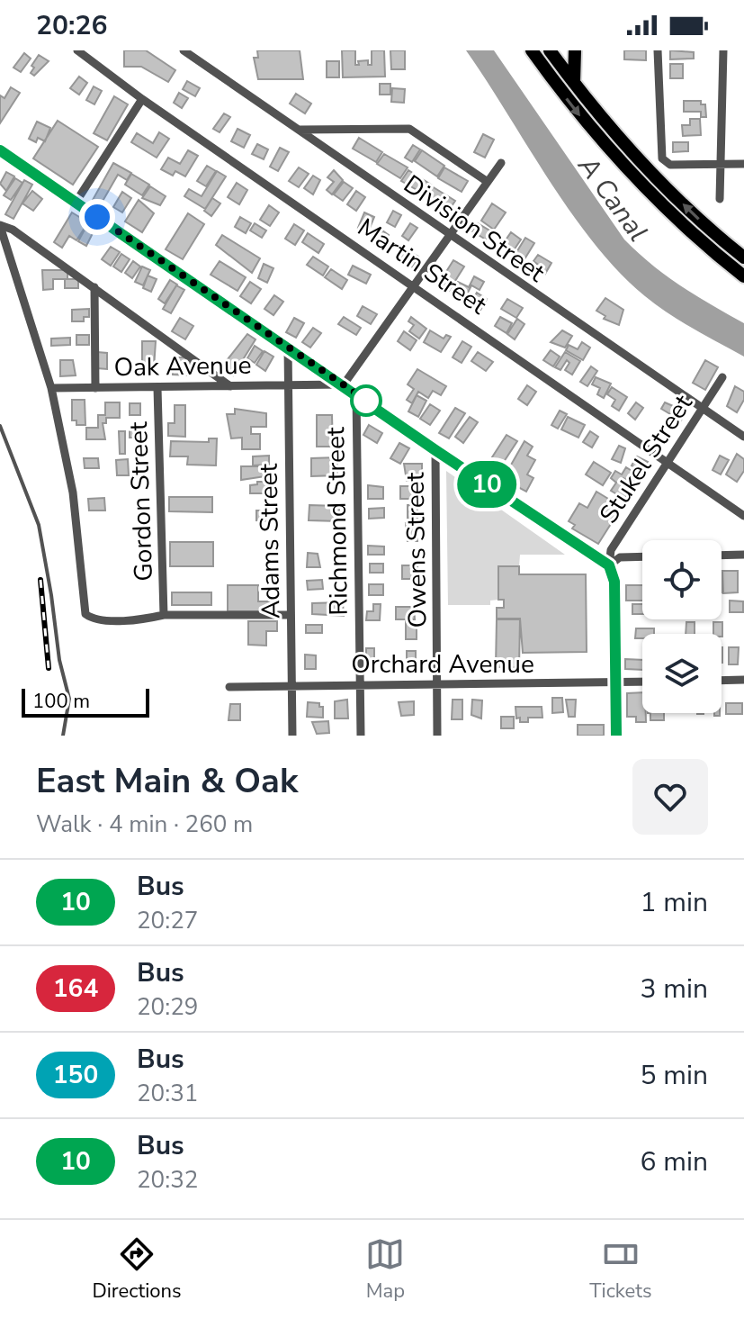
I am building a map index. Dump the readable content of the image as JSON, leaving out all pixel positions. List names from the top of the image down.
{
  "streets": {
    "street": [
      "Division Street",
      "Martin Street",
      "Oak Avenue",
      "Stukel Street",
      "Gordon Street",
      "Richmond Street",
      "Adams Street",
      "Owens Street",
      "Orchard Avenue"
    ]
  },
  "crossings": [
    ["Division Street", "Stukel Street"],
    ["Martin Street", "Stukel Street"],
    ["Oak Avenue", "Gordon Street"],
    ["Oak Avenue", "Adams Street"],
    ["Richmond Street", "Orchard Avenue"],
    ["Adams Street", "Orchard Avenue"],
    ["Owens Street", "Orchard Avenue"]
  ],
  "water": ["A Canal"],
  "lines": ["bus line 10"],
  "scale_bar": "100 m",
  "page": {
    "status": "20:26",
    "on_map": "10",
    "scale": "100 m",
    "heading": ["East Main & Oak", "Walk · 4 min · 260 m"],
    "list": [
      {
        "mark": "10",
        "name": "Bus",
        "note": "20:27",
        "value": "1 min"
      },
      {
        "mark": "164",
        "name": "Bus",
        "note": "20:29",
        "value": "3 min"
      },
      {
        "mark": "150",
        "name": "Bus",
        "note": "20:31",
        "value": "5 min"
      },
      {
        "mark": "10",
        "name": "Bus",
        "note": "20:32",
        "value": "6 min"
      }
    ],
    "tabs": ["Directions", "Map", "Tickets"]
  }
}
